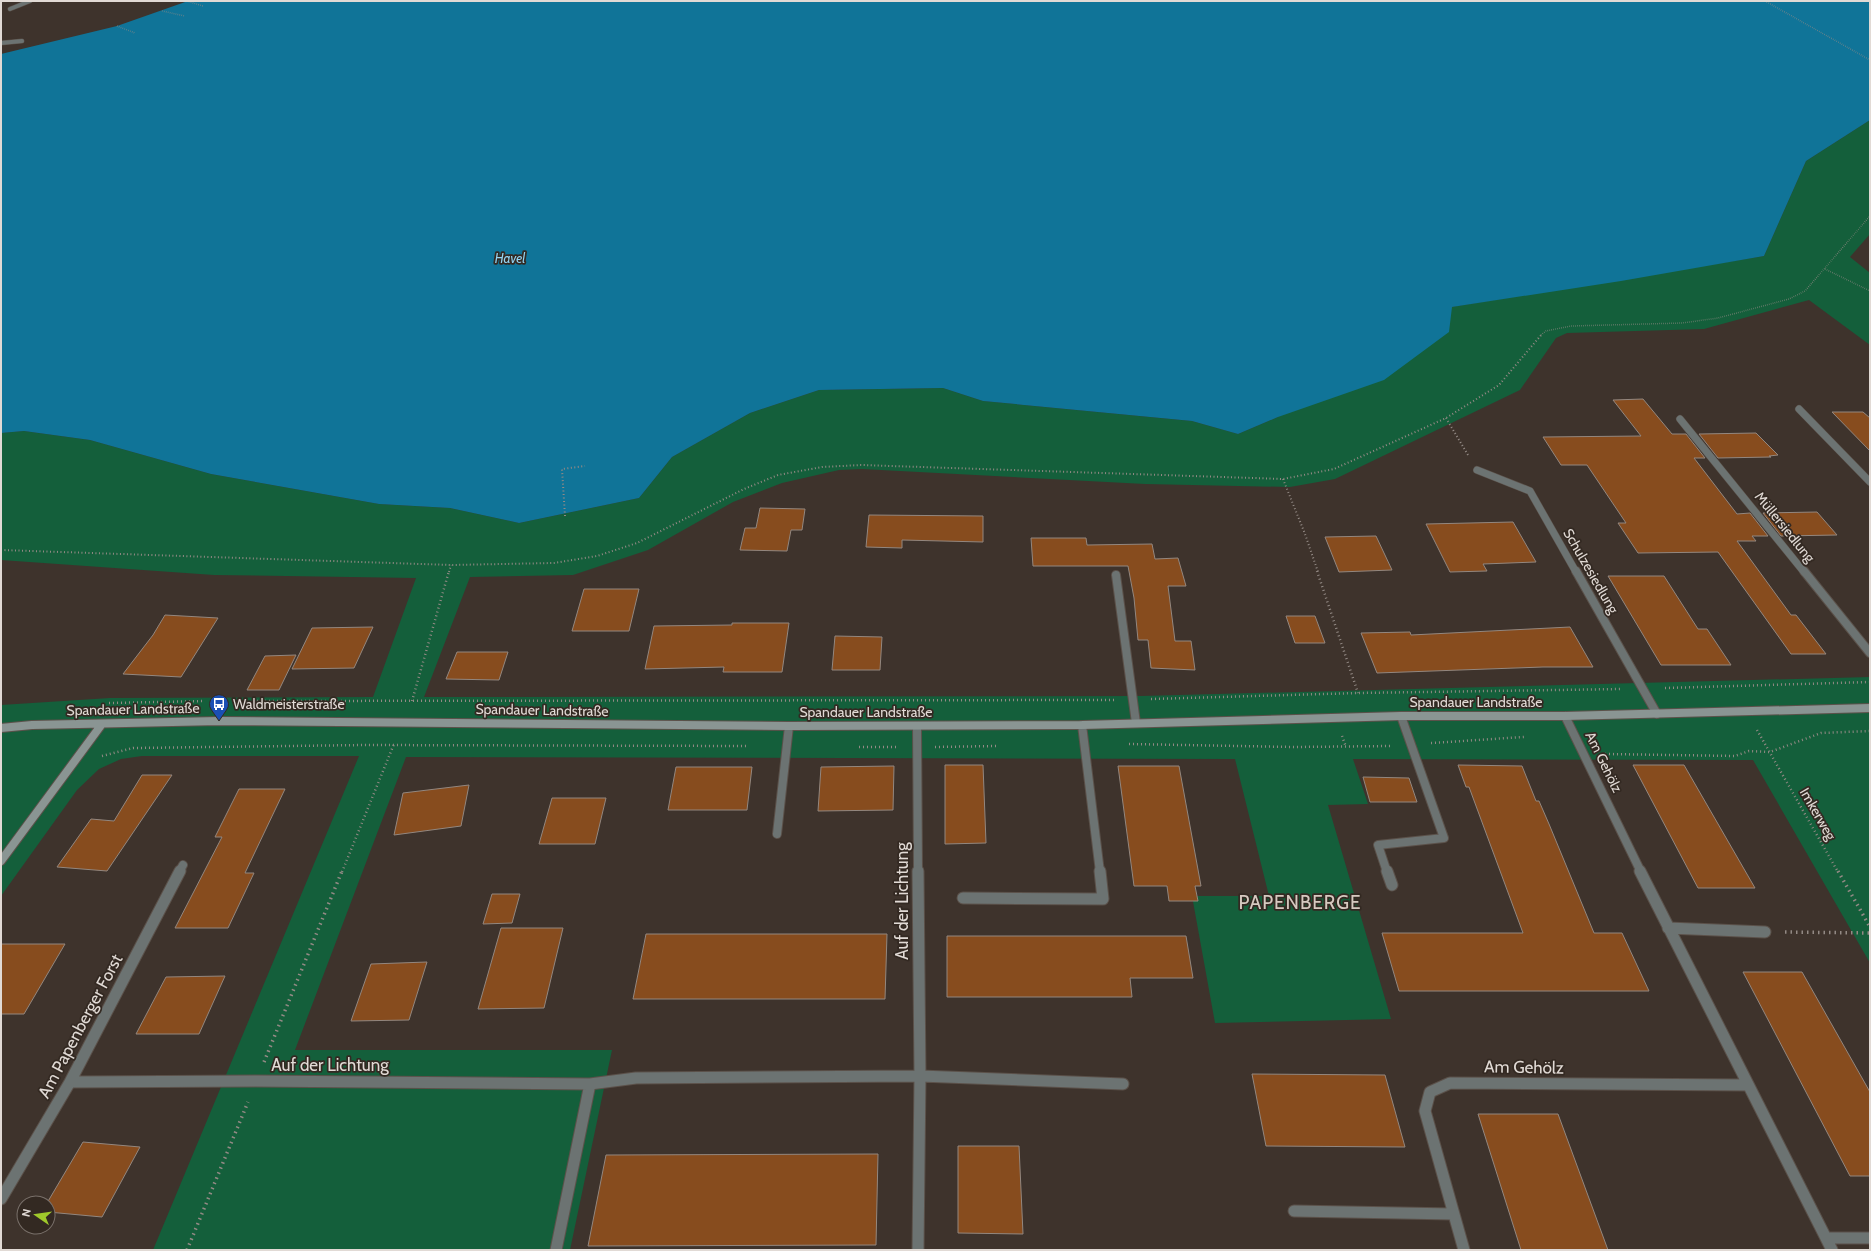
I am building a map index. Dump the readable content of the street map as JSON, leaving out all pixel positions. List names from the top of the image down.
{
  "streets": {
    "main road": ["Spandauer Landstraße"],
    "street": [
      "Müllersiedlung",
      "Schulzesiedlung",
      "Am Gehölz",
      "Auf der Lichtung",
      "Am Papenberger Forst"
    ],
    "path": ["Imkerweg"]
  },
  "crossings": [
    ["Schulzesiedlung", "Spandauer Landstraße"],
    ["Spandauer Landstraße", "Am Gehölz"],
    ["Spandauer Landstraße", "Imkerweg"],
    ["Spandauer Landstraße", "Auf der Lichtung"],
    ["Auf der Lichtung", "Am Papenberger Forst"]
  ],
  "districts": ["PAPENBERGE"],
  "water": ["Havel"],
  "places": {
    "bus stop": ["Waldmeisterstraße"]
  },
  "north": "left"
}
